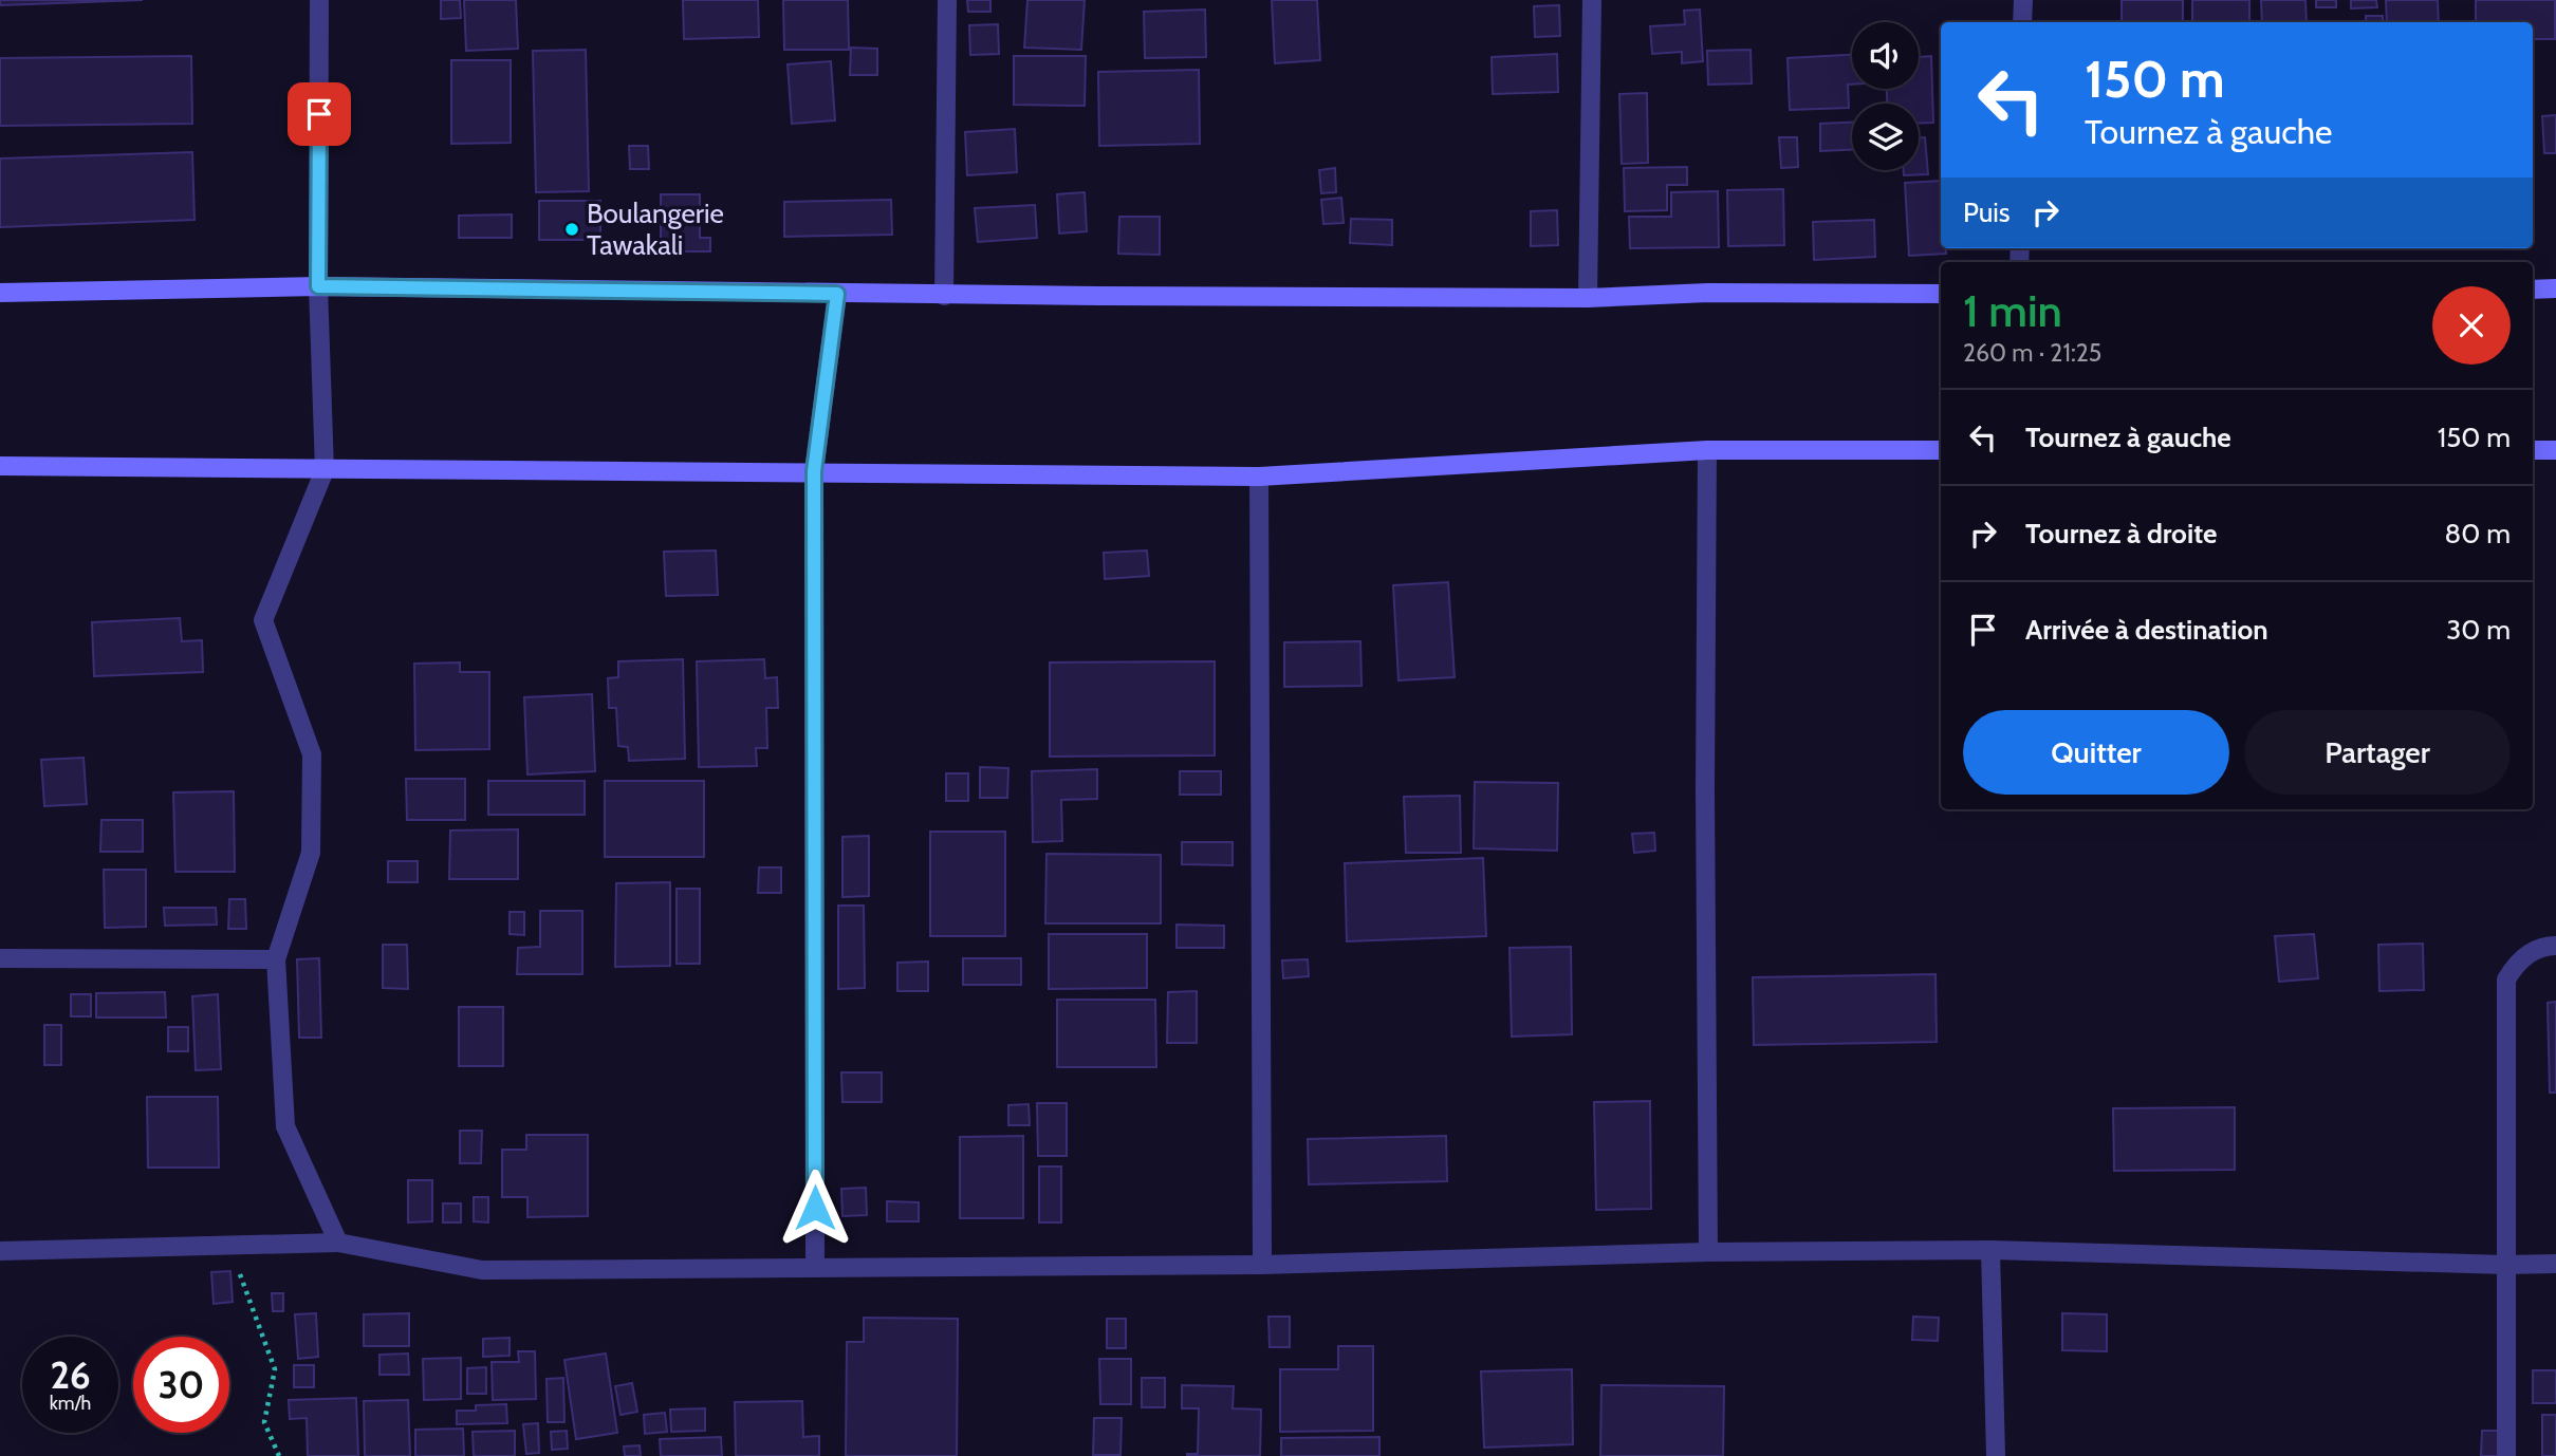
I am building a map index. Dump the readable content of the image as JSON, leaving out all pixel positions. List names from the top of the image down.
{
  "places": ["Boulangerie Tawakali"],
  "page": {
    "turn": ["150 m", "Tournez à gauche"],
    "then": "Puis",
    "heading": ["1 min", "260 m · 21:25"],
    "list": [
      {
        "name": "Tournez à gauche",
        "value": "150 m"
      },
      {
        "name": "Tournez à droite",
        "value": "80 m"
      },
      {
        "name": "Arrivée à destination",
        "value": "30 m"
      }
    ],
    "buttons": ["Quitter", "Partager"],
    "speed": "26 km/h",
    "limit": "30"
  }
}
